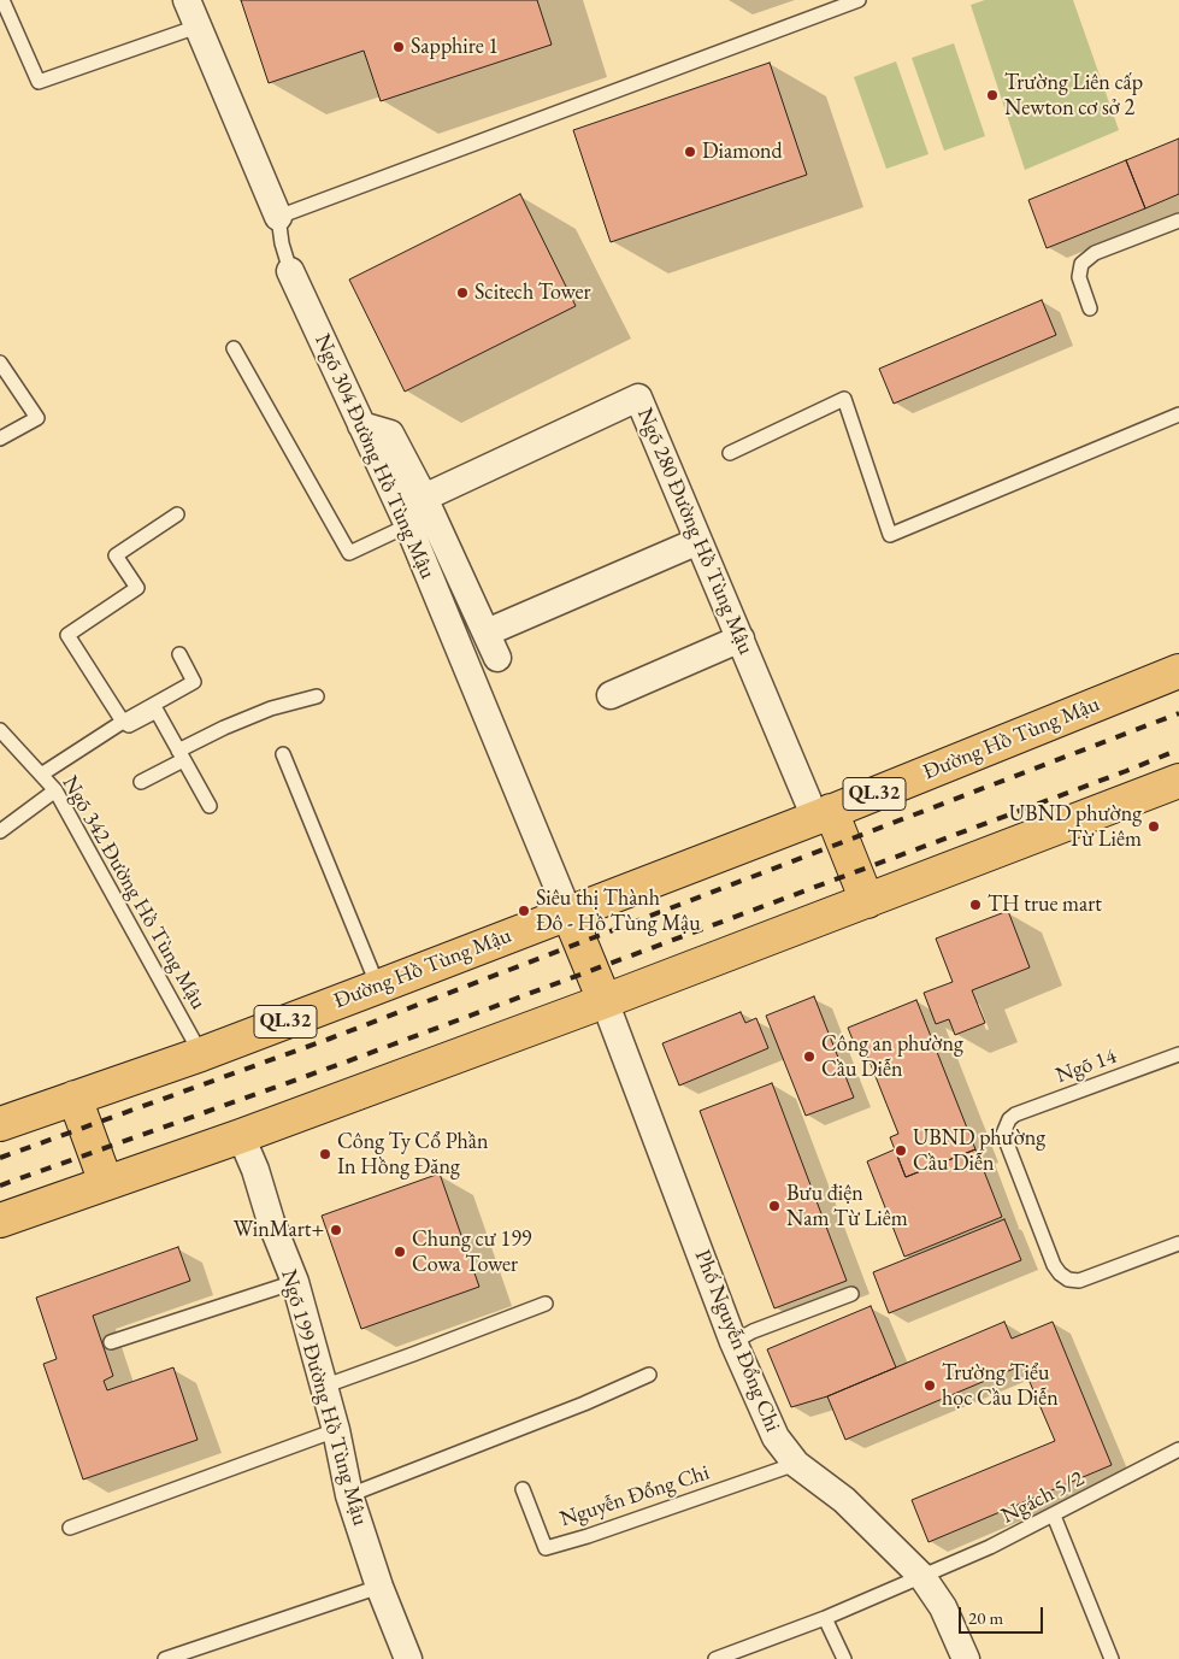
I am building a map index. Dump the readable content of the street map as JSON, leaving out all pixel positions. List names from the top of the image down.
{
  "streets": {
    "highway": ["Đường Hồ Tùng Mậu", "QL.32"],
    "street": [
      "Ngõ 304 Đường Hồ Tùng Mậu",
      "Ngõ 280 Đường Hồ Tùng Mậu",
      "Phố Nguyễn Đổng Chi",
      "Ngõ 199 Đường Hồ Tùng Mậu"
    ],
    "lane": [
      "Ngõ 342 Đường Hồ Tùng Mậu",
      "Ngõ 14",
      "Nguyễn Đổng Chi",
      "Ngách 5/2"
    ]
  },
  "crossings": [
    ["Ngõ 304 Đường Hồ Tùng Mậu", "Đường Hồ Tùng Mậu"],
    ["Ngõ 280 Đường Hồ Tùng Mậu", "Đường Hồ Tùng Mậu"],
    ["Đường Hồ Tùng Mậu", "Ngõ 342 Đường Hồ Tùng Mậu"],
    ["Phố Nguyễn Đổng Chi", "Nguyễn Đổng Chi"],
    ["Phố Nguyễn Đổng Chi", "Ngách 5/2"]
  ],
  "places": [
    "Sapphire 1",
    "Trường Liên cấp Newton cơ sở 2",
    "Diamond",
    "Scitech Tower",
    "UBND phường Từ Liêm",
    "TH true mart",
    "Siêu thị Thành Đô - Hồ Tùng Mậu",
    "Công an phường Cầu Diễn",
    "UBND phường Cầu Diễn",
    "Công Ty Cổ Phần In Hồng Đăng",
    "Bưu điện Nam Từ Liêm",
    "WinMart+",
    "Chung cư 199 Cowa Tower",
    "Trường Tiểu học Cầu Diễn"
  ],
  "scale_bar": "20 m"
}
